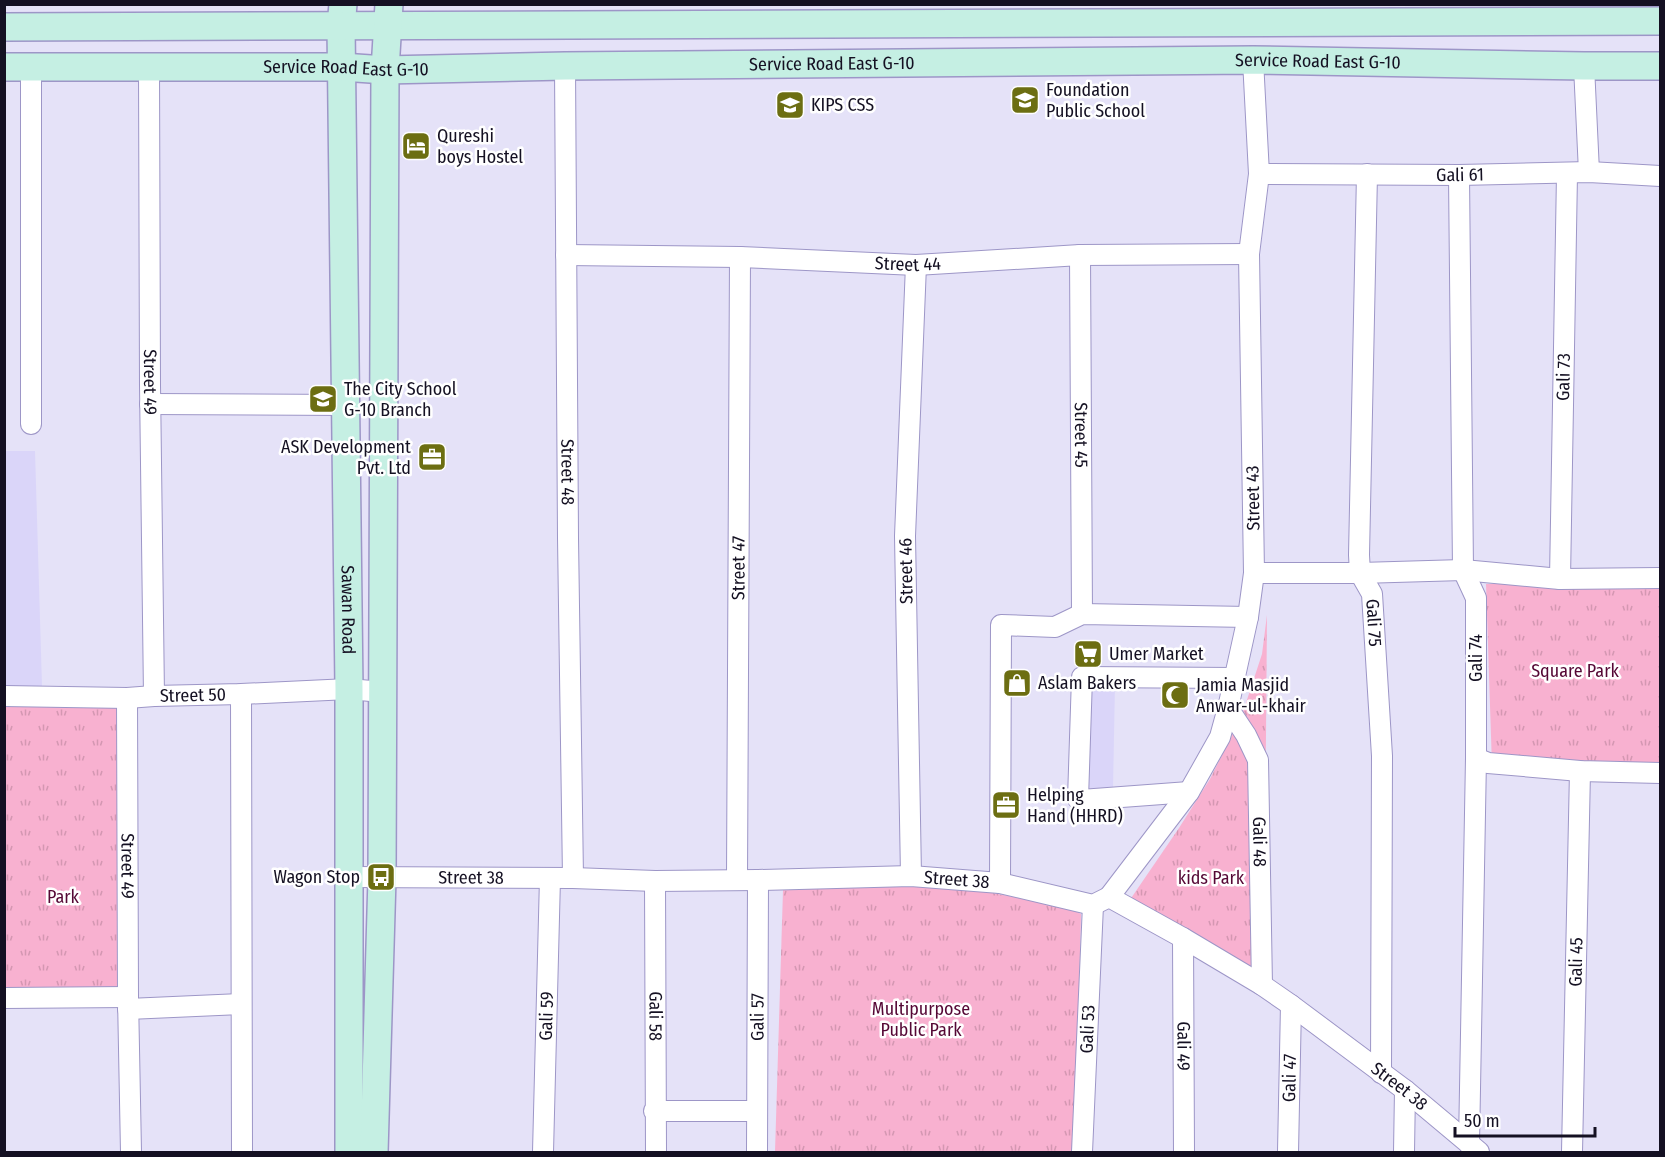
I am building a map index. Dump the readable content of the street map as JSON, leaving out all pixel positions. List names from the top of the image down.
{
  "streets": {
    "main road": ["Service Road East G-10", "Sawan Road"],
    "street": [
      "Gali 61",
      "Street 44",
      "Gali 73",
      "Street 49",
      "Street 45",
      "Street 48",
      "Street 43",
      "Street 47",
      "Street 46",
      "Gali 75",
      "Gali 74",
      "Street 50",
      "Gali 48",
      "Street 38",
      "Gali 45",
      "Gali 59",
      "Gali 57",
      "Gali 58",
      "Gali 53",
      "Gali 49",
      "Gali 47"
    ]
  },
  "crossings": [
    ["Service Road East G-10", "Street 49"],
    ["Service Road East G-10", "Street 48"],
    ["Service Road East G-10", "Street 43"],
    ["Service Road East G-10", "Sawan Road"],
    ["Gali 61", "Gali 73"],
    ["Gali 61", "Street 43"],
    ["Gali 61", "Gali 75"],
    ["Gali 61", "Gali 74"],
    ["Street 44", "Street 45"],
    ["Street 44", "Street 48"],
    ["Street 44", "Street 43"],
    ["Street 44", "Street 47"],
    ["Street 44", "Street 46"],
    ["Street 49", "Street 50"],
    ["Street 48", "Street 38"],
    ["Street 43", "Gali 48"],
    ["Street 43", "Street 38"],
    ["Street 43", "Gali 53"],
    ["Street 47", "Street 38"],
    ["Street 46", "Street 38"],
    ["Sawan Road", "Street 50"],
    ["Sawan Road", "Street 38"],
    ["Gali 75", "Street 38"],
    ["Gali 74", "Street 38"],
    ["Gali 48", "Street 38"],
    ["Street 38", "Gali 59"],
    ["Street 38", "Gali 57"],
    ["Street 38", "Gali 58"],
    ["Street 38", "Gali 53"],
    ["Street 38", "Gali 49"],
    ["Street 38", "Gali 47"]
  ],
  "parks": [
    "Square Park",
    "kids Park",
    "Park",
    "Multipurpose Public Park"
  ],
  "places": {
    "school or university": ["Foundation Public School", "KIPS CSS", "The City School G-10 Branch"],
    "hotel": ["Qureshi boys Hostel"],
    "office": ["ASK Development Pvt. Ltd", "Helping Hand (HHRD)"],
    "supermarket": ["Umer Market"],
    "shop": ["Aslam Bakers"],
    "mosque": ["Jamia Masjid Anwar-ul-khair"],
    "bus stop": ["Wagon Stop"]
  },
  "scale_bar": "50 m"
}
